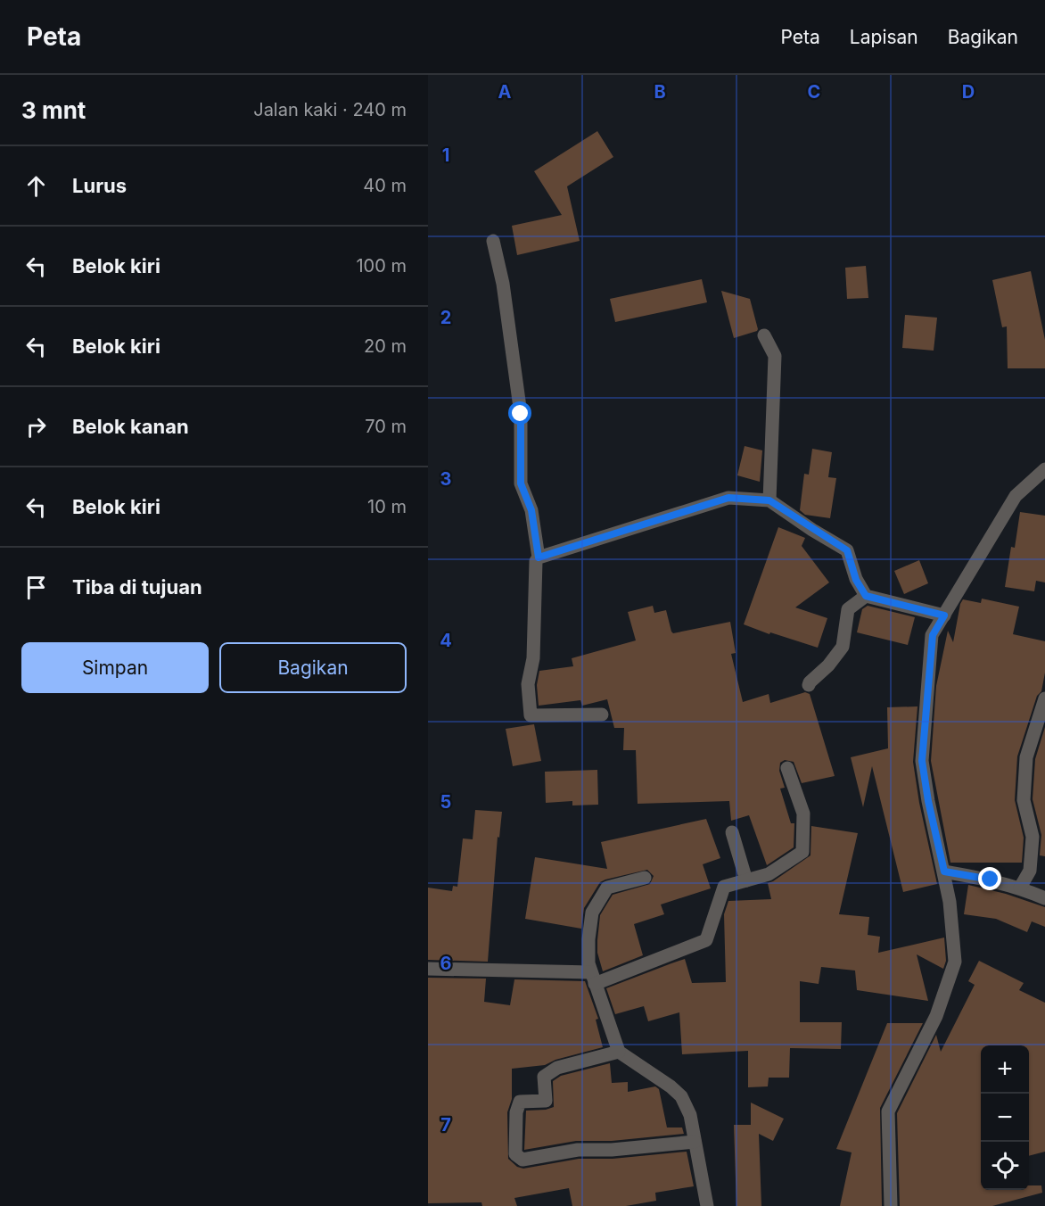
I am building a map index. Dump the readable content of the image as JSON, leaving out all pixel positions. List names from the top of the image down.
{
  "page": {
    "header": "Peta",
    "nav": ["Peta", "Lapisan", "Bagikan"],
    "heading": ["3 mnt", "Jalan kaki · 240 m"],
    "list": [
      ["Lurus", "40 m"],
      ["Belok kiri", "100 m"],
      ["Belok kiri", "20 m"],
      ["Belok kanan", "70 m"],
      ["Belok kiri", "10 m"],
      "Tiba di tujuan"
    ],
    "buttons": ["Simpan", "Bagikan"],
    "map_buttons": ["+", "−"]
  },
  "grid": {
    "columns": [
      "A",
      "B",
      "C",
      "D"
    ],
    "rows": [
      "1",
      "2",
      "3",
      "4",
      "5",
      "6",
      "7"
    ]
  }
}
